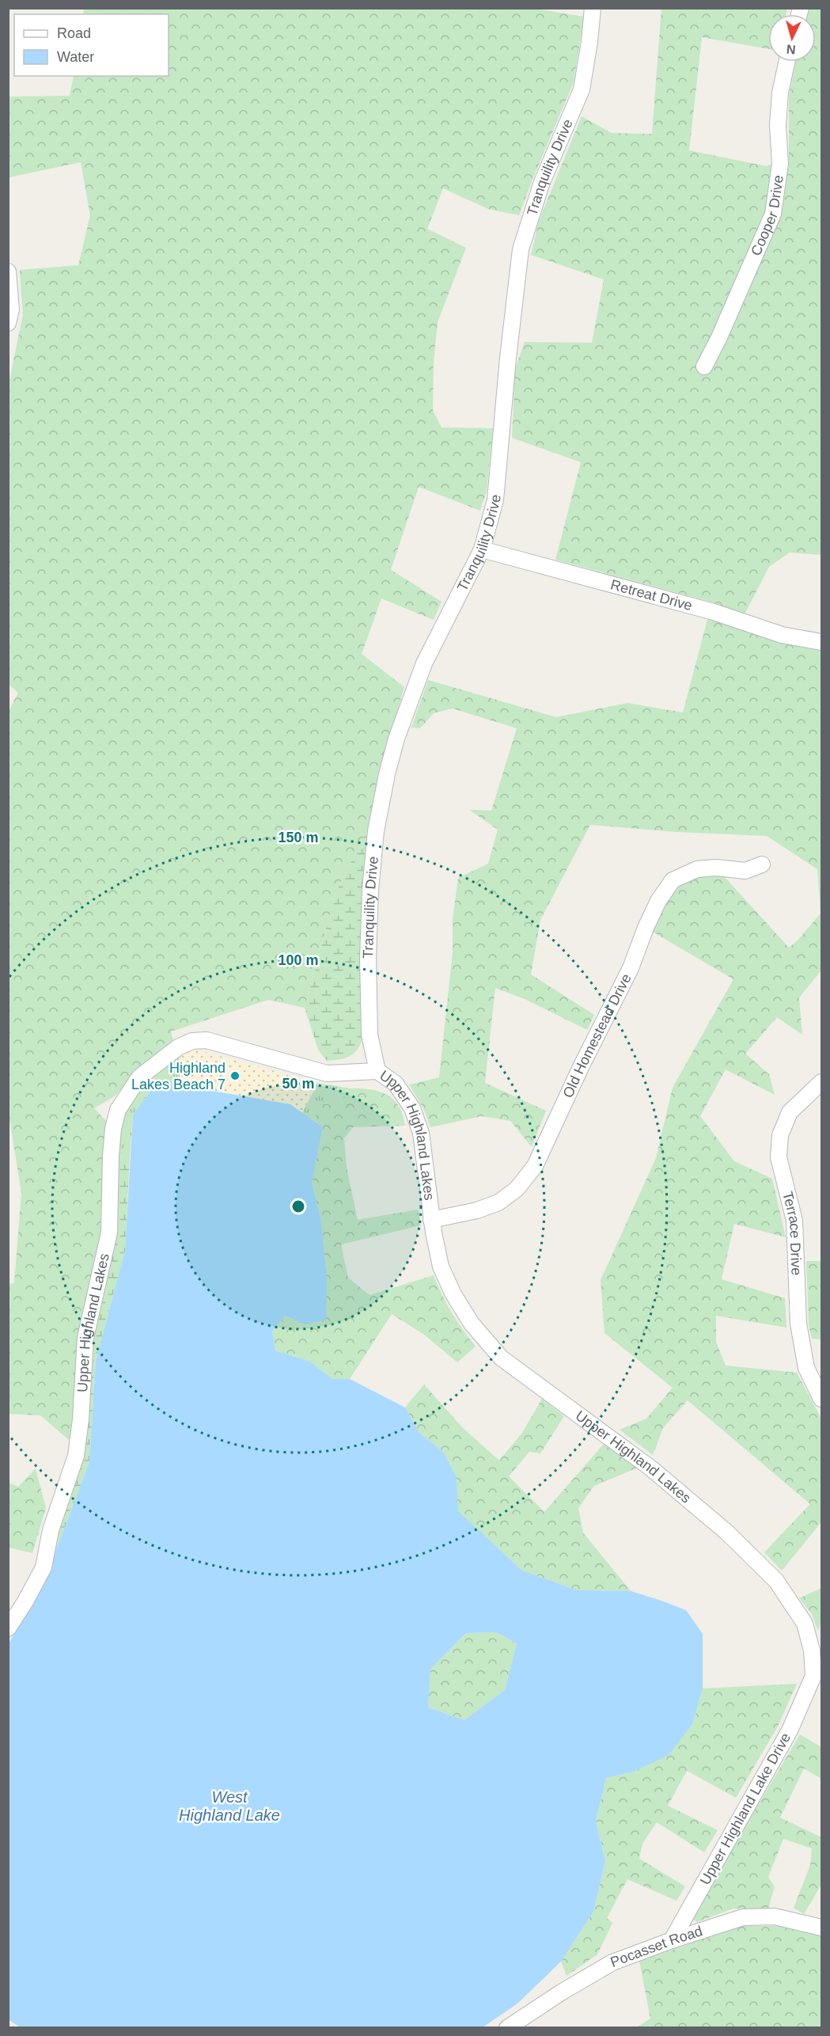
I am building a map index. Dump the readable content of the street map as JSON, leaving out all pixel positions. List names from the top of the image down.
{
  "streets": {
    "street": [
      "Tranquility Drive",
      "Cooper Drive",
      "Retreat Drive",
      "Old Homestead Drive",
      "Upper Highland Lakes",
      "Terrace Drive",
      "Upper Highland Lake Drive",
      "Pocasset Road"
    ]
  },
  "crossings": [
    ["Tranquility Drive", "Retreat Drive"],
    ["Tranquility Drive", "Upper Highland Lakes"],
    ["Old Homestead Drive", "Upper Highland Lakes"],
    ["Upper Highland Lakes", "Upper Highland Lake Drive"],
    ["Upper Highland Lake Drive", "Pocasset Road"]
  ],
  "water": ["West Highland Lake"],
  "places": ["Highland Lakes Beach 7"],
  "legend": ["Road", "Water"],
  "north": "bottom",
  "rings": ["150 m", "100 m", "50 m"]
}
